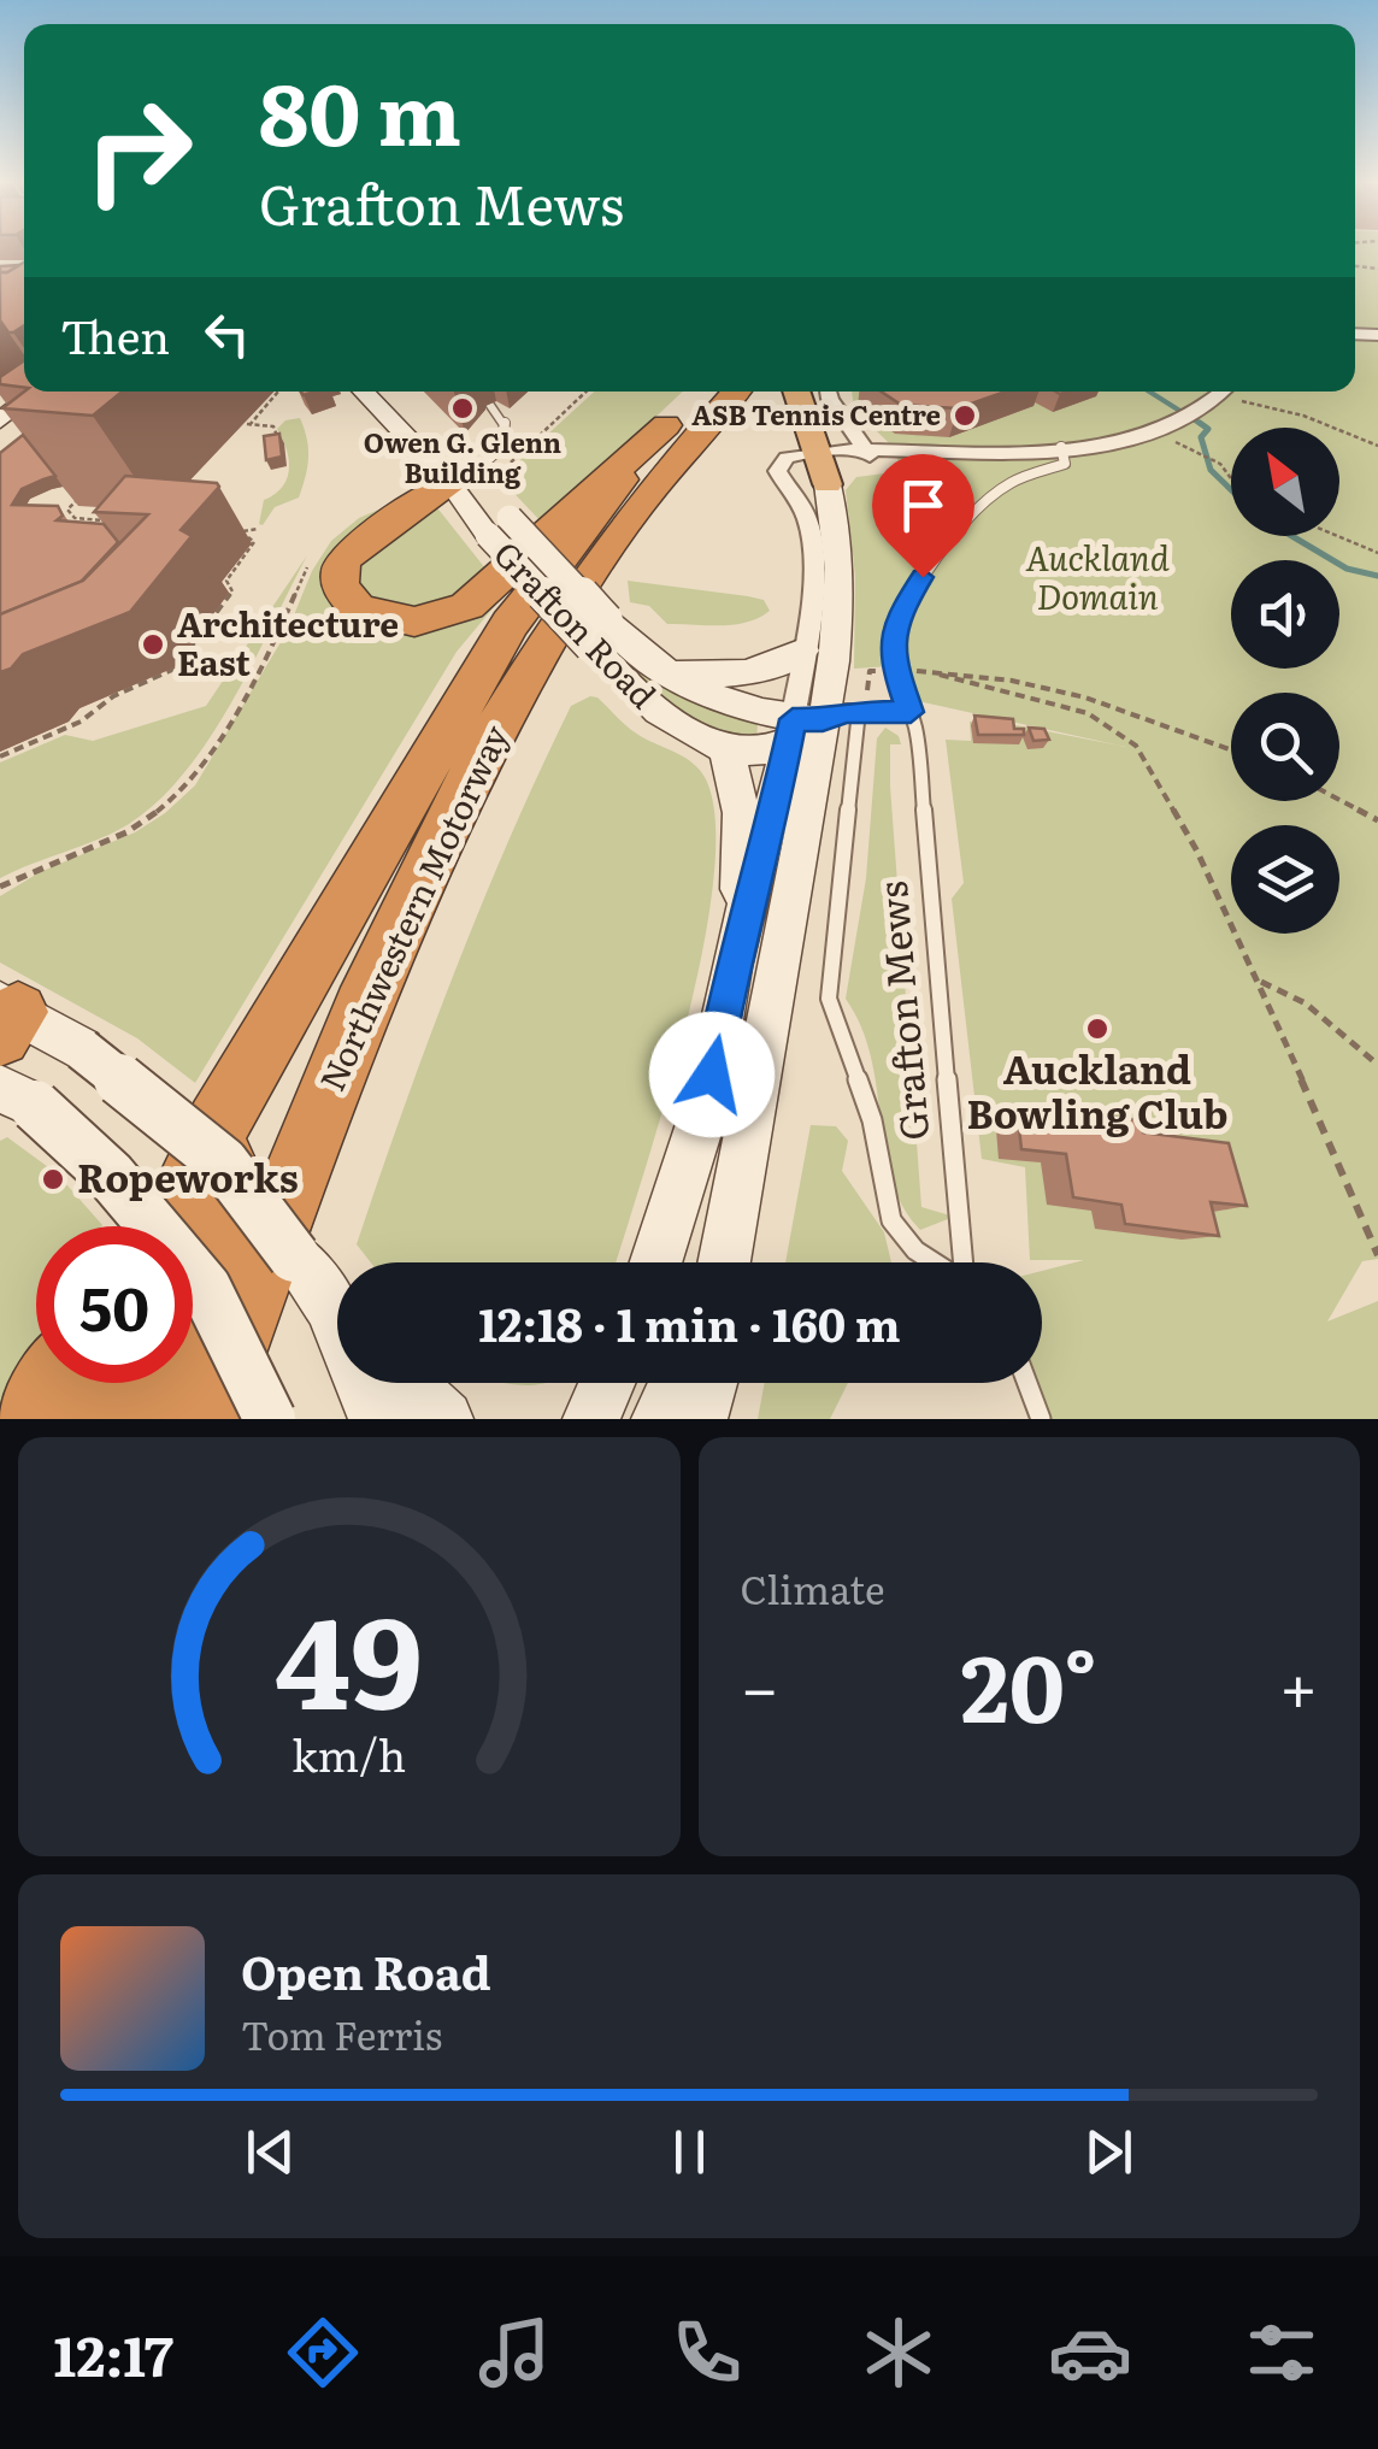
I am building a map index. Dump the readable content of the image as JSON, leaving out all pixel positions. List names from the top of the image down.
{
  "streets": {
    "highway": ["Northwestern Motorway"],
    "main road": ["Grafton Road"],
    "lane": ["Grafton Mews"]
  },
  "crossings": [
    ["Grafton Road", "Grafton Mews"]
  ],
  "parks": ["Auckland Domain"],
  "places": [
    "Owen G. Glenn Building",
    "ASB Tennis Centre",
    "Architecture East",
    "Auckland Bowling Club",
    "Ropeworks"
  ],
  "north": "top left",
  "page": {
    "turn": ["80 m", "Grafton Mews"],
    "then": "Then",
    "limit": "50",
    "trip": "12:18 · 1 min · 160 m",
    "tile": "Climate",
    "heat": ["−", "20°", "+"],
    "song": ["Open Road", "Tom Ferris"],
    "tabs": "12:17",
    "gauge": ["49", "km/h"]
  }
}
